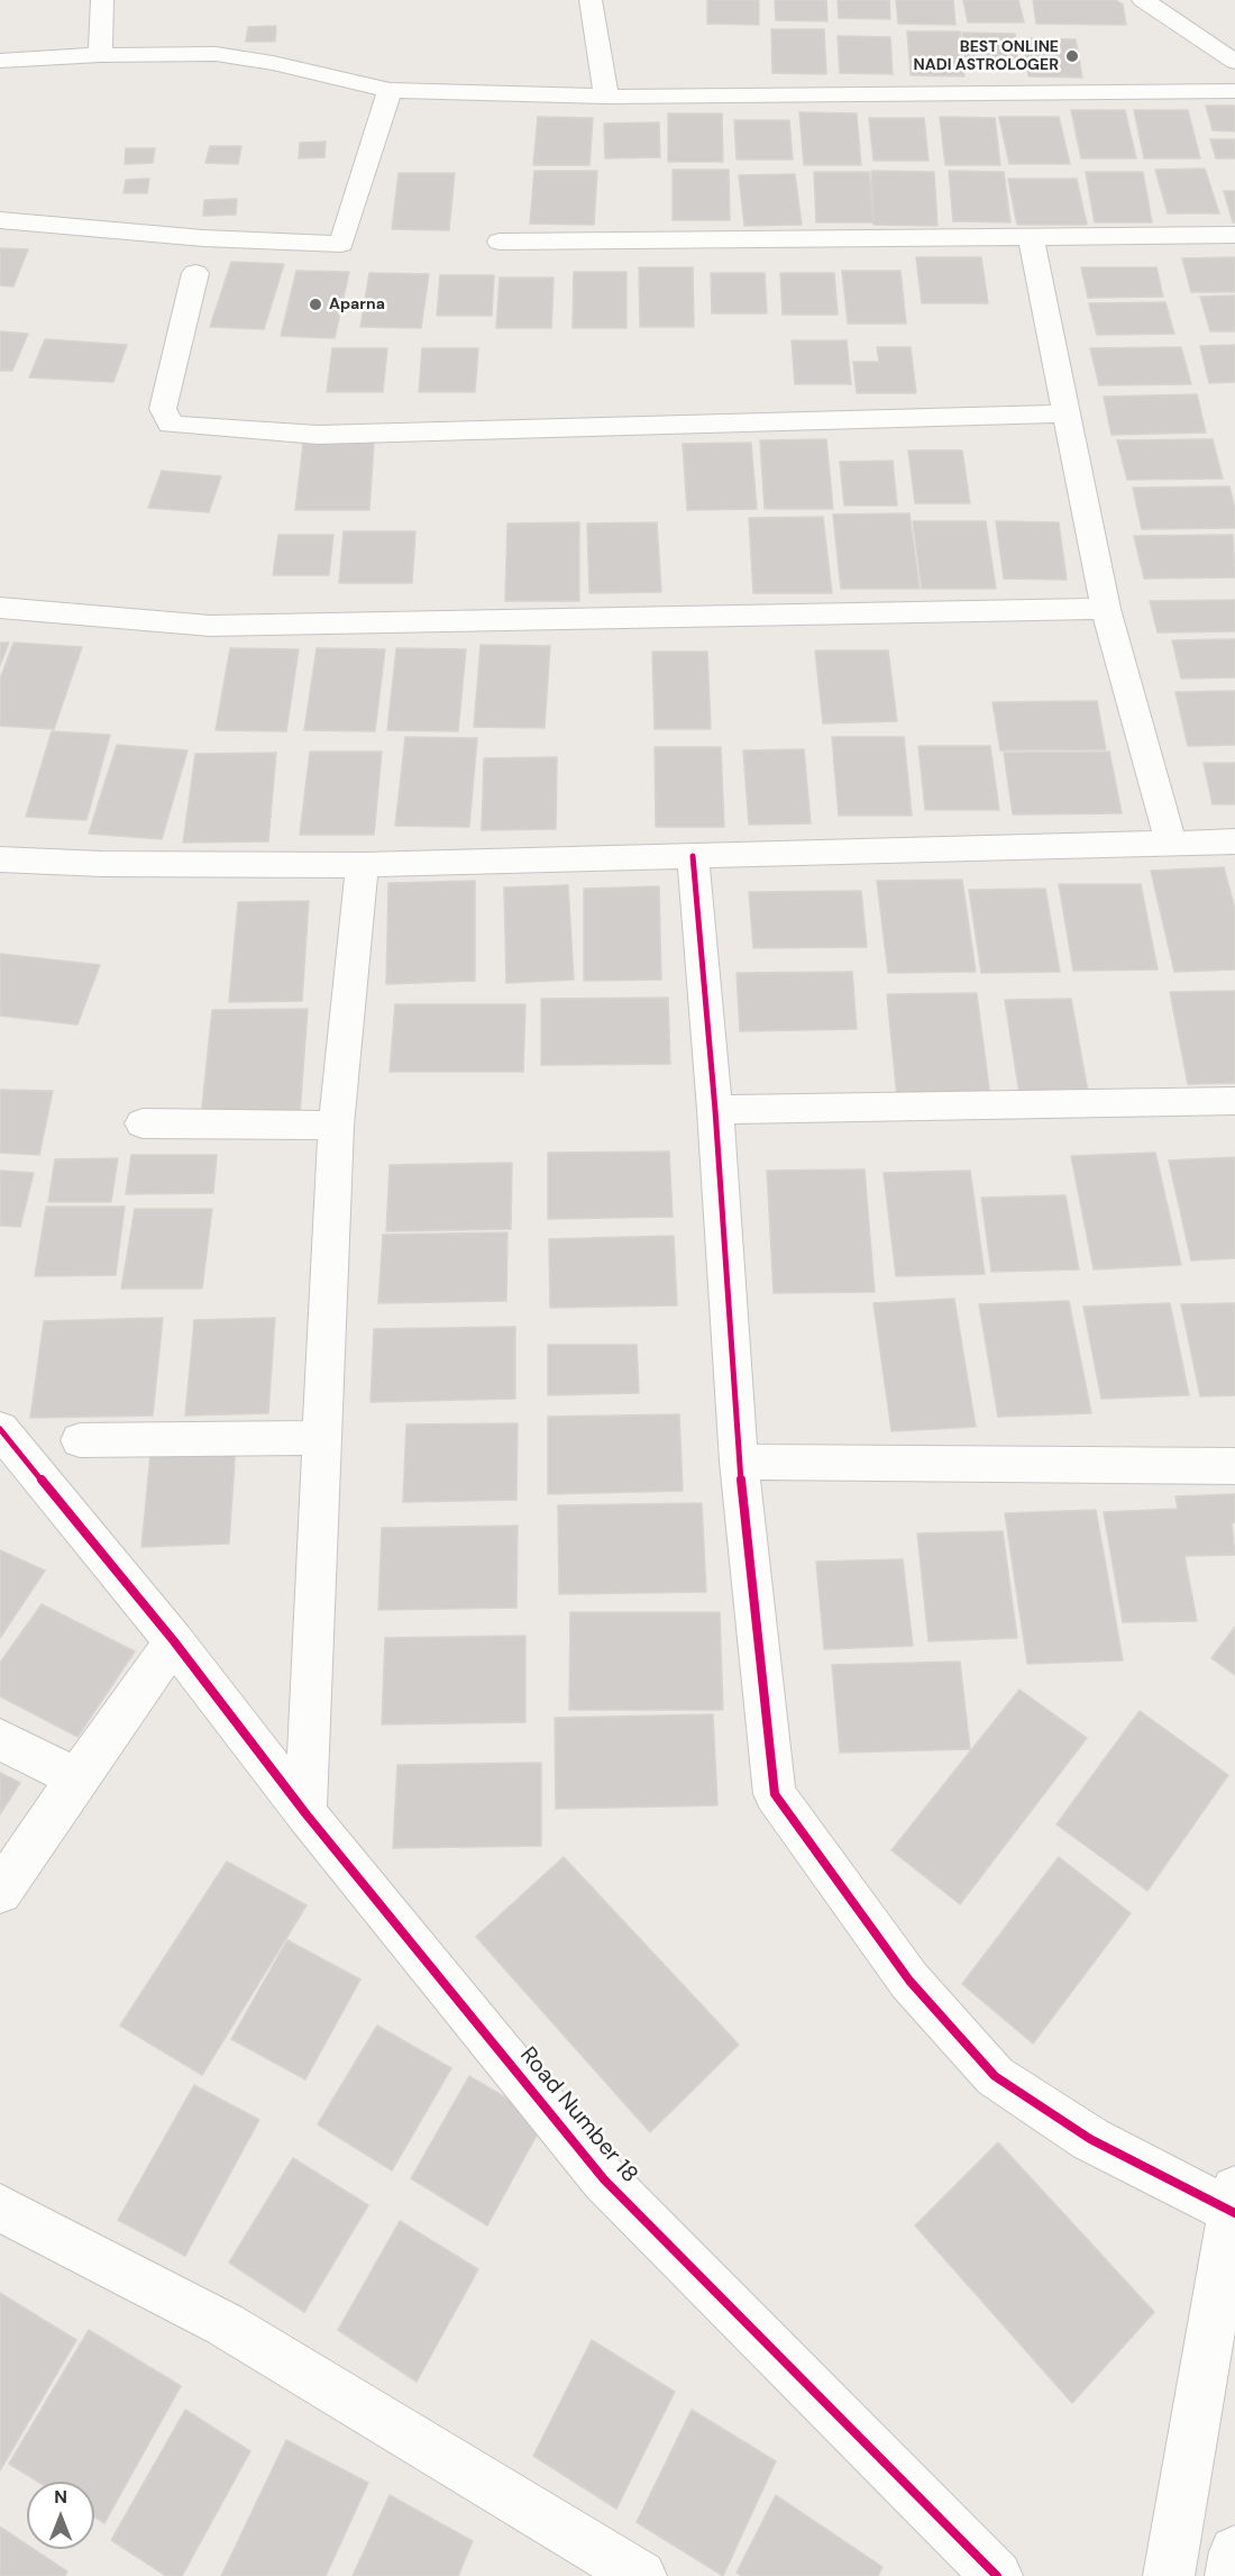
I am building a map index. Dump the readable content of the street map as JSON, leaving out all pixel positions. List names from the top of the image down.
{
  "streets": {
    "street": ["Road Number 18"]
  },
  "places": ["BEST ONLINE NADI ASTROLOGER", "Aparna"],
  "north": "top"
}
